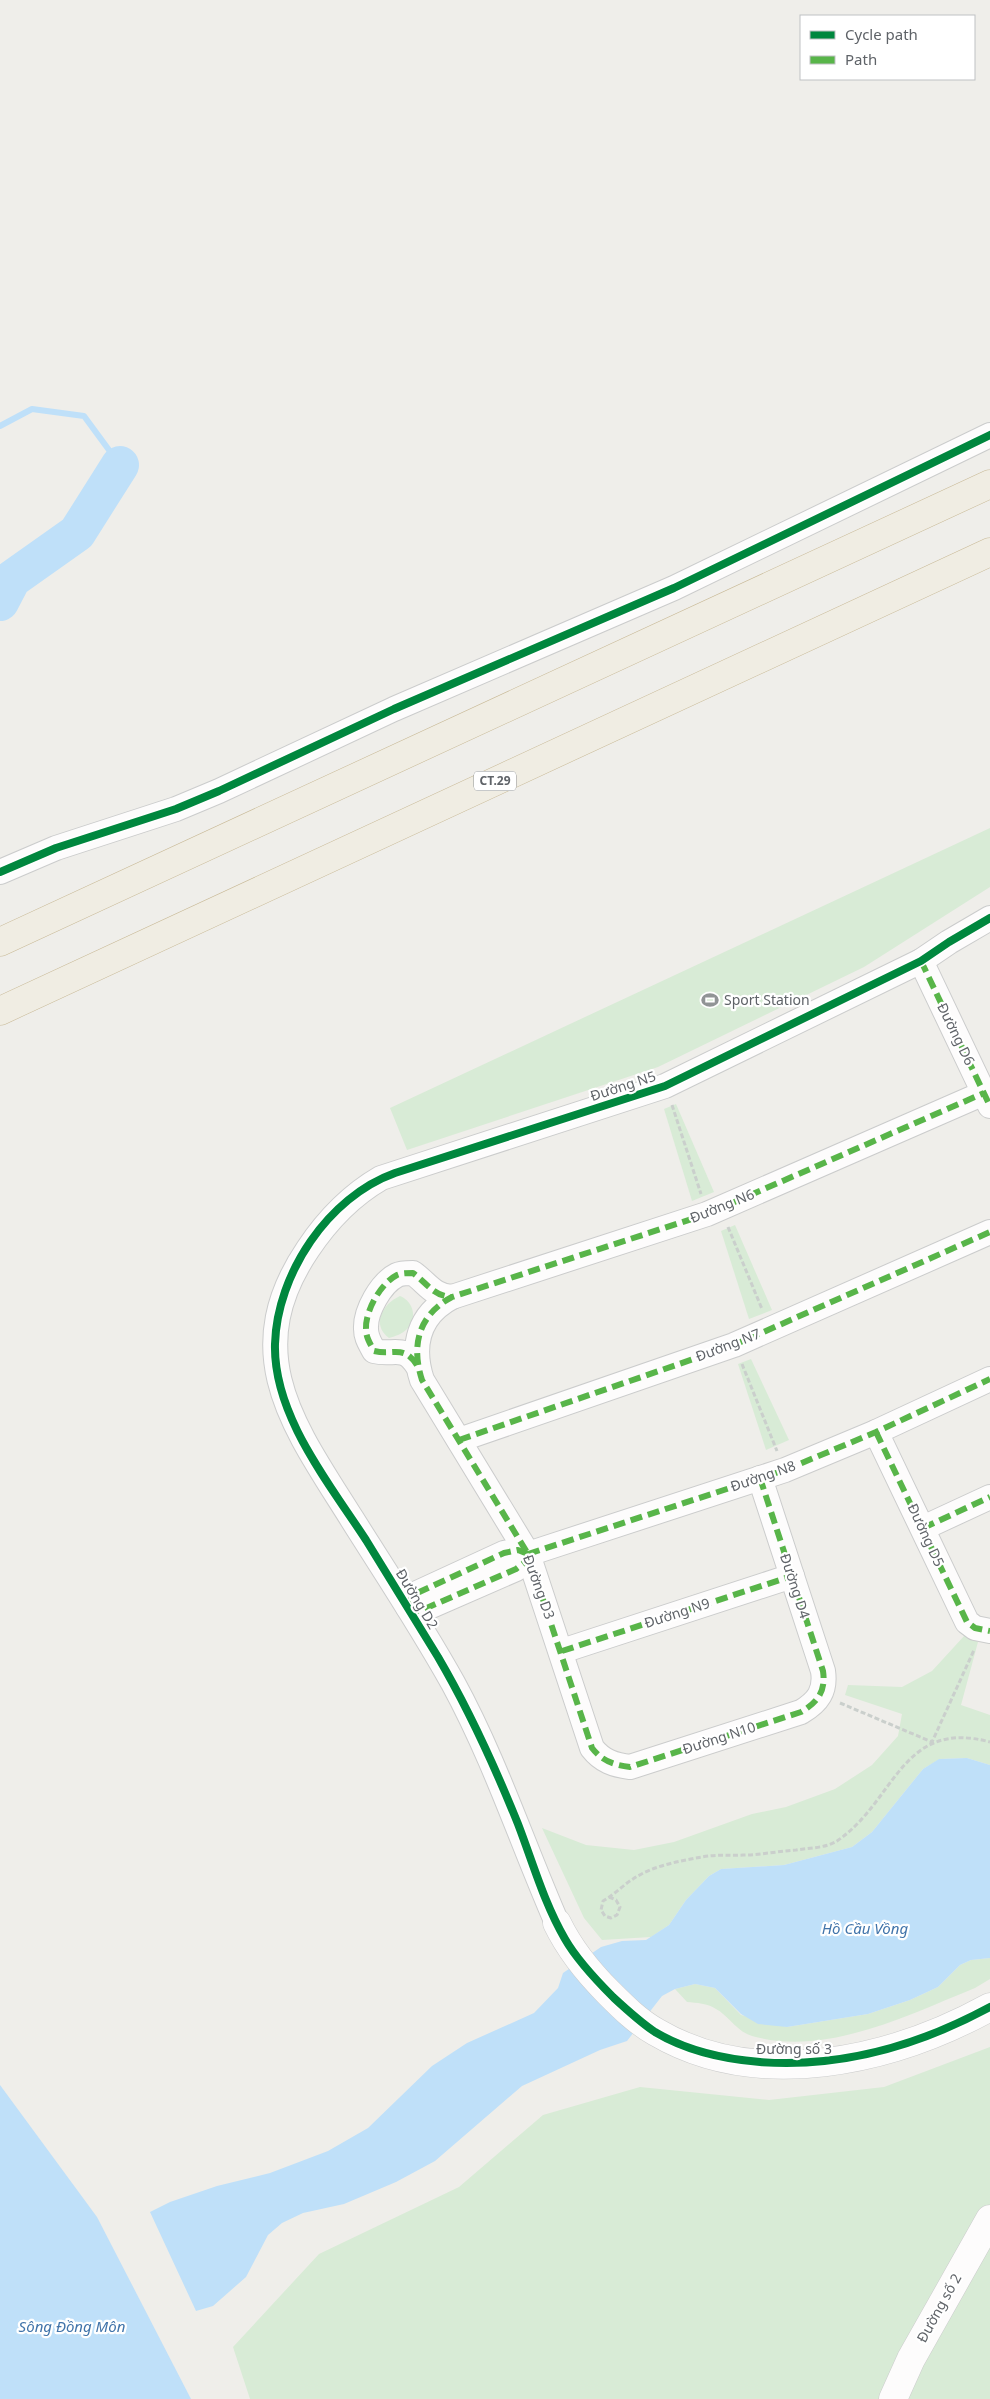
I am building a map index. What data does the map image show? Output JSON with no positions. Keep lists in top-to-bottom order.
{
  "streets": {
    "highway": ["CT.29"],
    "street": [
      "Đường D6",
      "Đường N5",
      "Đường N6",
      "Đường N7",
      "Đường N8",
      "Đường D5",
      "Đường D4",
      "Đường D3",
      "Đường D2",
      "Đường N9",
      "Đường N10",
      "Đường số 3",
      "Đường số 2"
    ]
  },
  "crossings": [
    ["Đường D6", "Đường N5"],
    ["Đường D6", "Đường N6"],
    ["Đường N5", "Đường D2"],
    ["Đường N6", "Đường D3"],
    ["Đường N7", "Đường D3"],
    ["Đường N8", "Đường D5"],
    ["Đường N8", "Đường D4"],
    ["Đường N8", "Đường D3"],
    ["Đường N8", "Đường D2"],
    ["Đường D4", "Đường N9"],
    ["Đường D4", "Đường N10"],
    ["Đường D3", "Đường N9"],
    ["Đường D3", "Đường N10"],
    ["Đường D2", "Đường số 3"]
  ],
  "water": ["Hồ Cầu Vồng", "Sông Đồng Môn"],
  "places": {
    "sports": ["Sport Station"]
  },
  "legend": ["Cycle path", "Path"]
}
